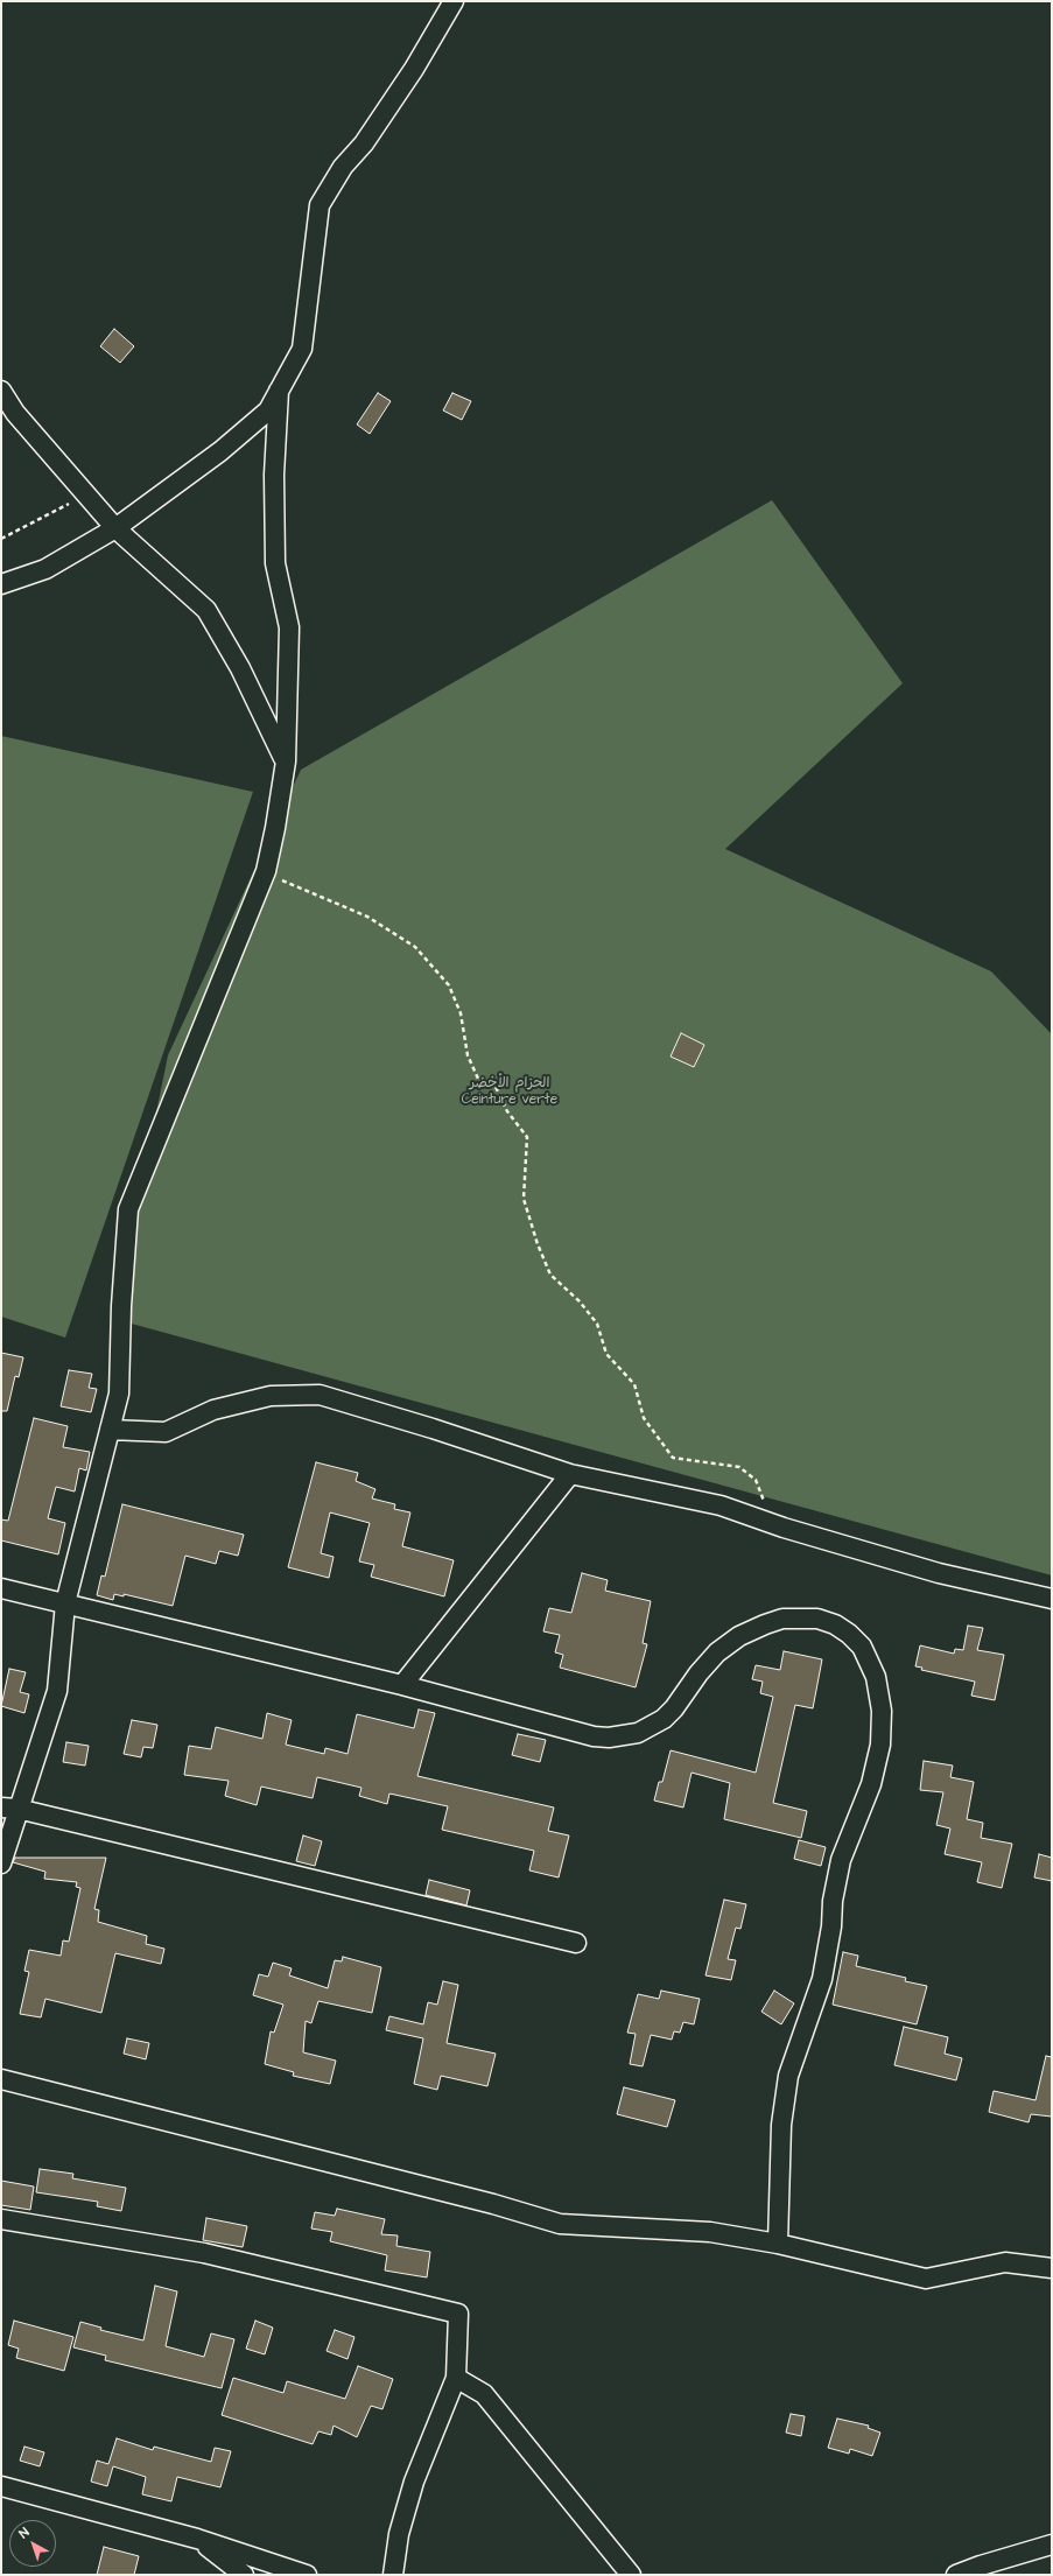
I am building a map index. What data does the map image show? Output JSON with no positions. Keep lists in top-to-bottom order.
{
  "parks": ["الحزام الأخضر Ceinture verte"],
  "north": "top left"
}
